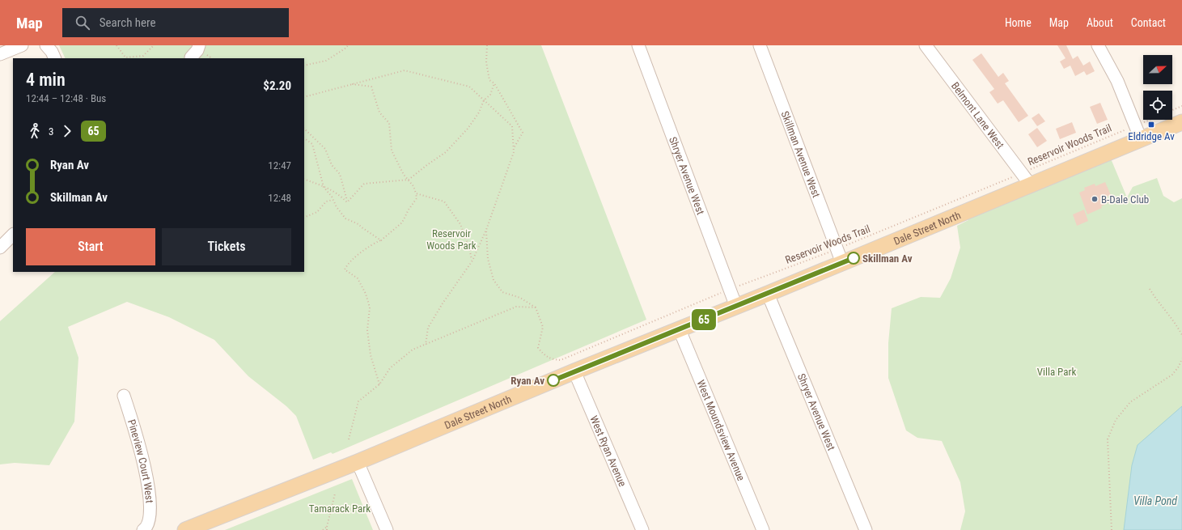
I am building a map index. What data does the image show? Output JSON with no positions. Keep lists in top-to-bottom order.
{
  "streets": {
    "main road": ["Dale Street North"],
    "street": [
      "Belmont Lane West",
      "Skillman Avenue West",
      "Shryer Avenue West",
      "West Moundsview Avenue",
      "West Ryan Avenue",
      "Pineview Court West"
    ],
    "path": ["Reservoir Woods Trail"]
  },
  "crossings": [
    ["Belmont Lane West", "Reservoir Woods Trail"],
    ["Belmont Lane West", "Dale Street North"],
    ["Reservoir Woods Trail", "Skillman Avenue West"],
    ["Reservoir Woods Trail", "Shryer Avenue West"],
    ["Reservoir Woods Trail", "Dale Street North"],
    ["Skillman Avenue West", "Dale Street North"],
    ["Shryer Avenue West", "Dale Street North"],
    ["Dale Street North", "West Moundsview Avenue"],
    ["Dale Street North", "West Ryan Avenue"]
  ],
  "water": ["Villa Pond"],
  "parks": ["Reservoir Woods Park", "Villa Park", "Tamarack Park"],
  "places": {
    "transit": ["Eldridge Av"],
    "other": ["B-Dale Club", "Skillman Av", "Ryan Av"]
  },
  "lines": ["bus line 65"],
  "north": "right",
  "page": {
    "header": "Map",
    "search": "Search here",
    "nav": [
      "Home",
      "Map",
      "About",
      "Contact"
    ],
    "on_map": "65",
    "heading": ["4 min", "12:44 – 12:48 · Bus", "$2.20"],
    "legs": ["3", "65"],
    "list": [
      {
        "name": "Ryan Av",
        "value": "12:47"
      },
      {
        "name": "Skillman Av",
        "value": "12:48"
      }
    ],
    "buttons": ["Start", "Tickets"]
  }
}
